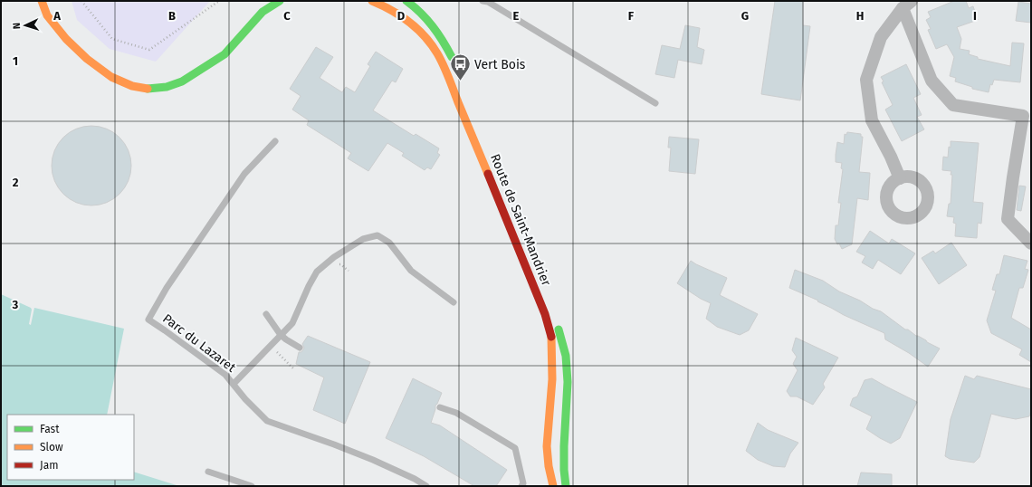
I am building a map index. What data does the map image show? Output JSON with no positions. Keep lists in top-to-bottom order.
{
  "streets": {
    "main road": ["Route de Saint-Mandrier"],
    "lane": ["Parc du Lazaret"]
  },
  "places": {
    "bus stop": ["Vert Bois"]
  },
  "legend": ["Fast", "Slow", "Jam"],
  "north": "left",
  "grid": {
    "columns": [
      "A",
      "B",
      "C",
      "D",
      "E",
      "F",
      "G",
      "H",
      "I"
    ],
    "rows": ["1", "2", "3"]
  }
}
